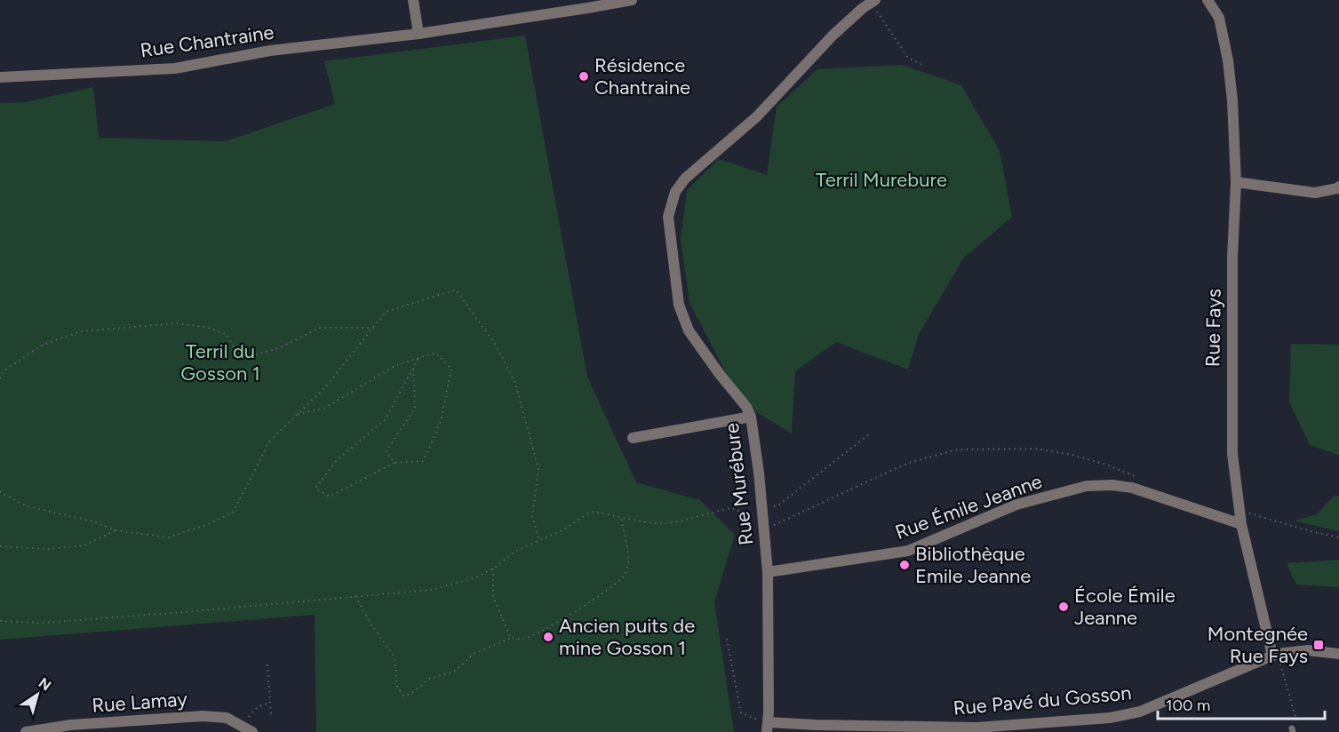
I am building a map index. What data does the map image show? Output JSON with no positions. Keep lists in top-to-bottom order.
{
  "streets": {
    "street": [
      "Rue Chantraine",
      "Rue Fays",
      "Rue Murébure",
      "Rue Émile Jeanne",
      "Rue Pavé du Gosson",
      "Rue Lamay"
    ]
  },
  "crossings": [
    ["Rue Fays", "Rue Émile Jeanne"],
    ["Rue Fays", "Rue Pavé du Gosson"],
    ["Rue Murébure", "Rue Émile Jeanne"],
    ["Rue Murébure", "Rue Pavé du Gosson"]
  ],
  "parks": ["Terril Murebure", "Terril du Gosson 1"],
  "places": {
    "other": [
      "Résidence Chantraine",
      "Bibliothèque Emile Jeanne",
      "École Émile Jeanne",
      "Ancien puits de mine Gosson 1"
    ],
    "transit": ["Montegnée Rue Fays"]
  },
  "scale_bar": "100 m",
  "north": "top right"
}
